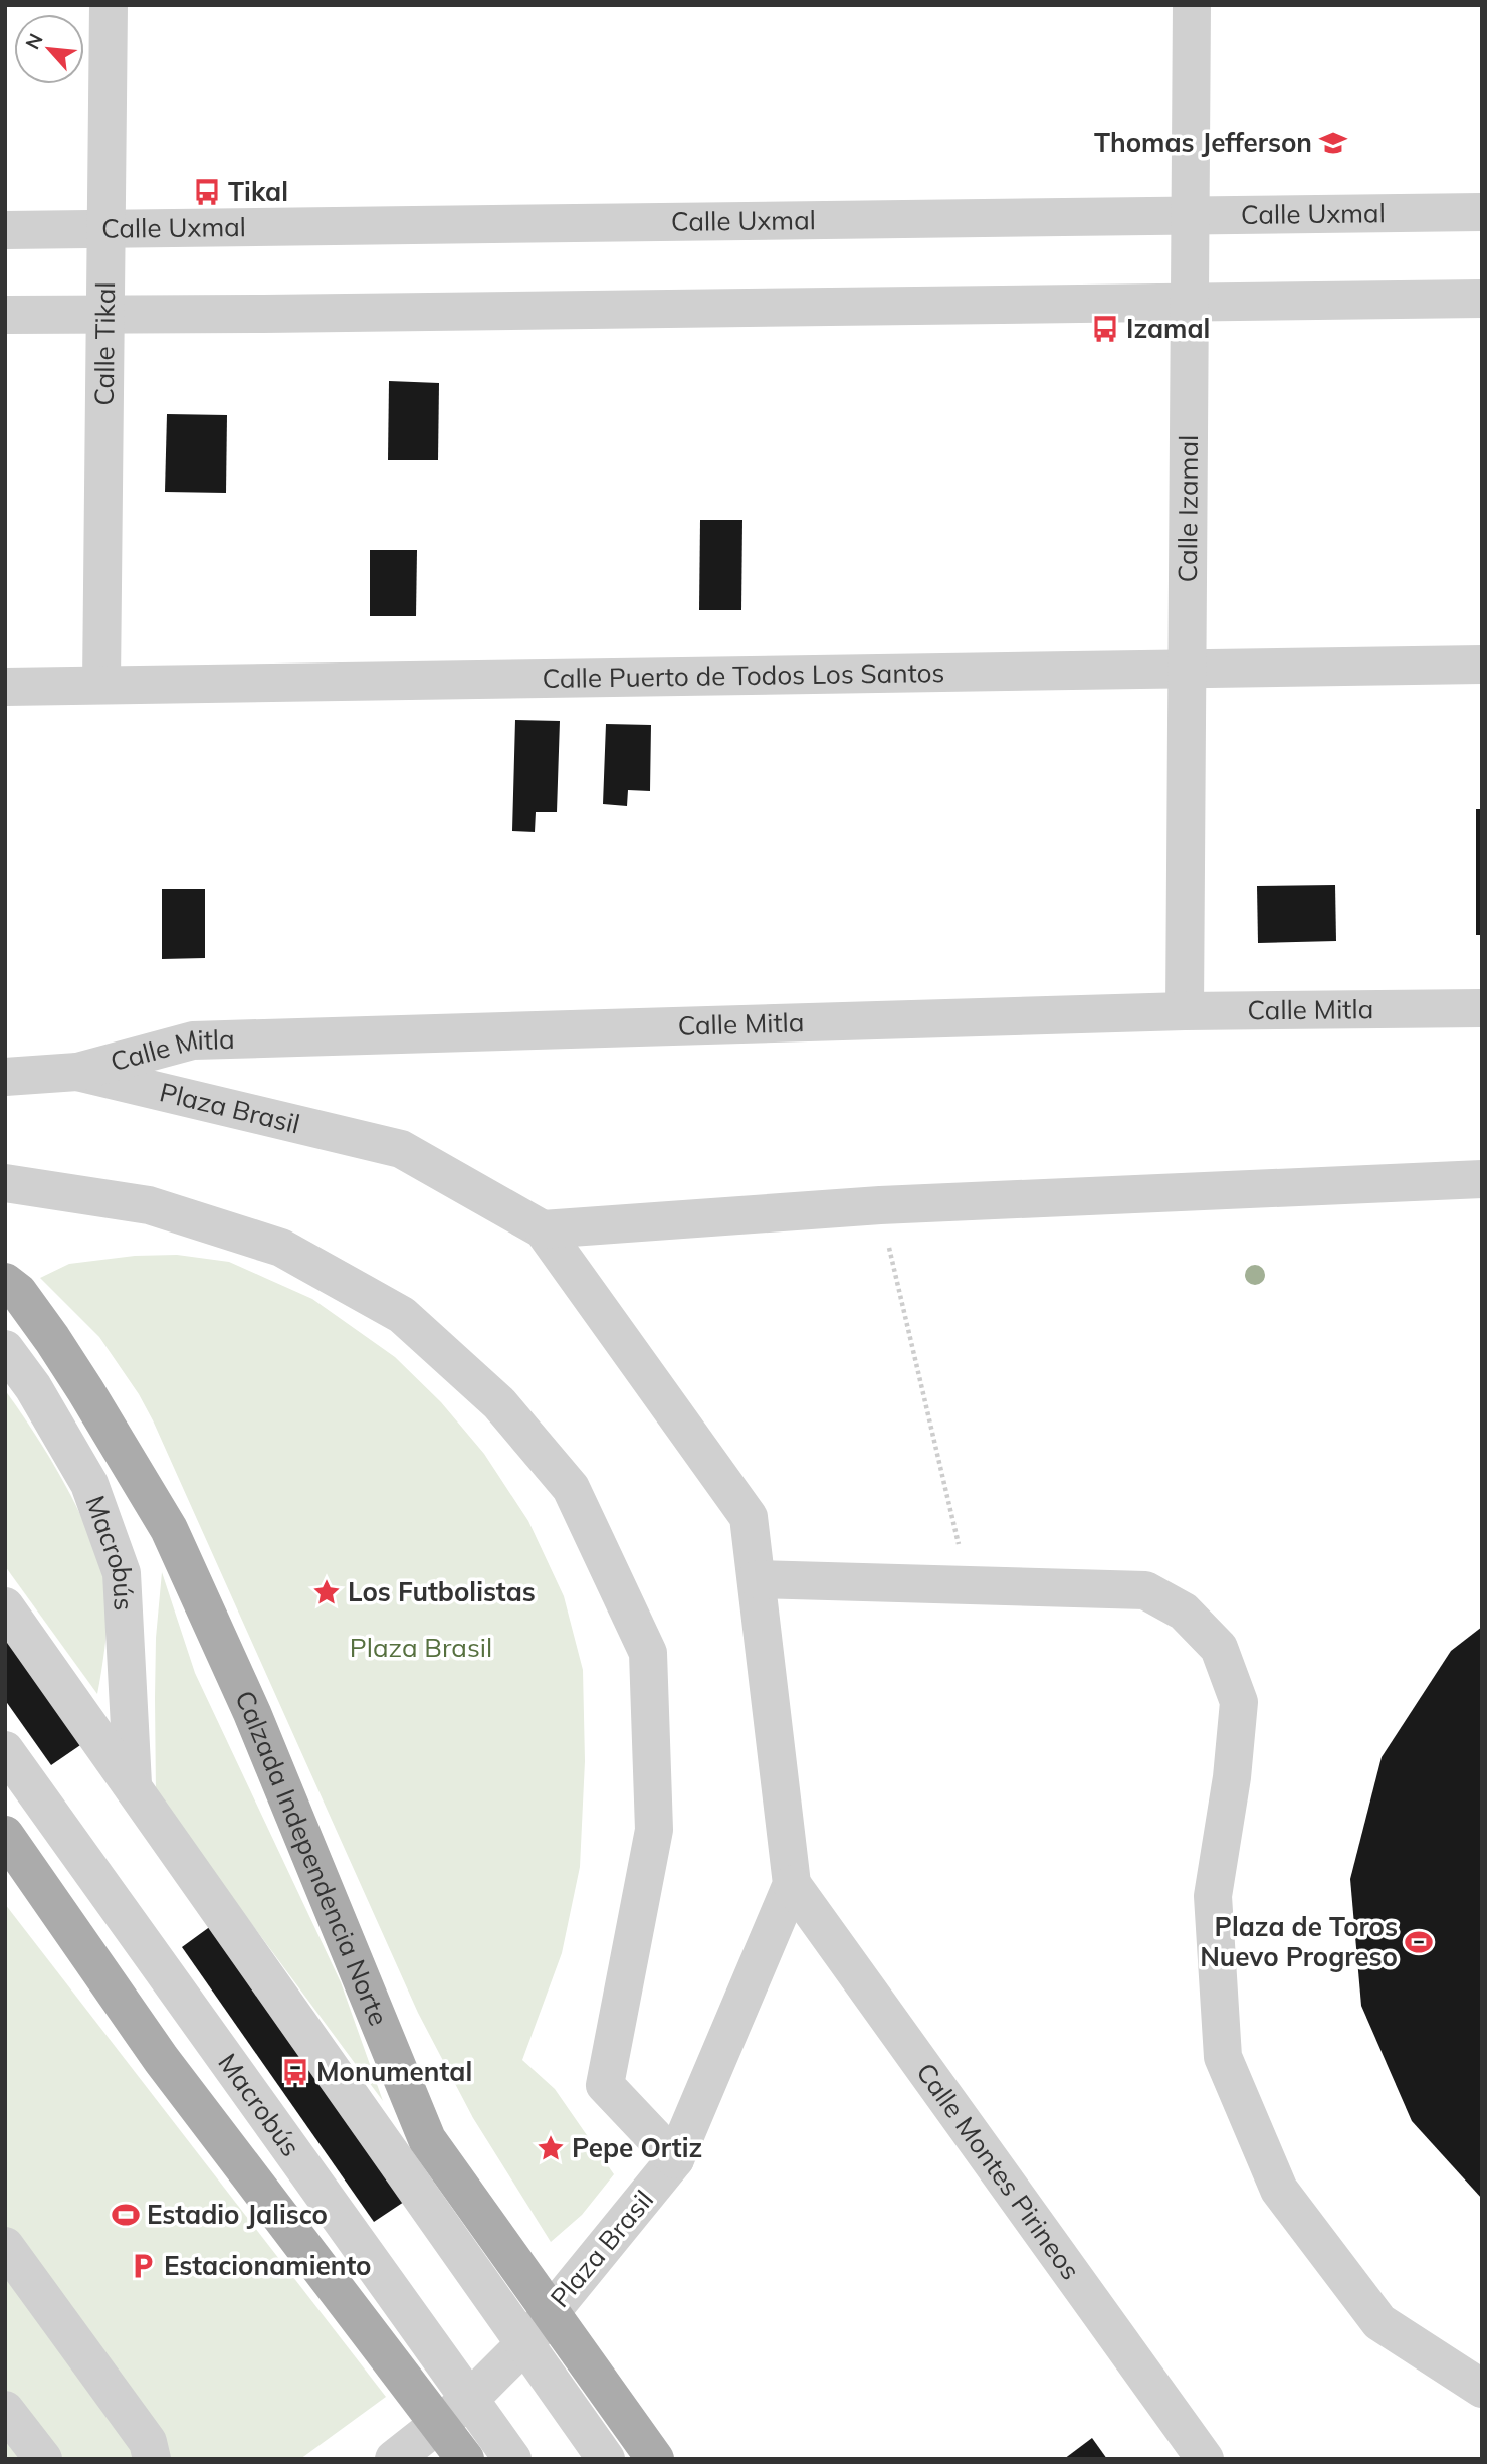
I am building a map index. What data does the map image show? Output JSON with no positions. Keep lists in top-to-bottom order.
{
  "streets": {
    "main road": ["Calzada Independencia Norte"],
    "street": [
      "Calle Uxmal",
      "Calle Tikal",
      "Calle Izamal",
      "Calle Puerto de Todos Los Santos",
      "Calle Mitla",
      "Plaza Brasil",
      "Macrobús",
      "Calle Montes Pirineos"
    ]
  },
  "crossings": [
    ["Calle Uxmal", "Calle Tikal"],
    ["Calle Uxmal", "Calle Izamal"],
    ["Calle Tikal", "Calle Puerto de Todos Los Santos"],
    ["Calle Izamal", "Calle Puerto de Todos Los Santos"],
    ["Calle Izamal", "Calle Mitla"],
    ["Calle Mitla", "Plaza Brasil"],
    ["Plaza Brasil", "Macrobús"],
    ["Plaza Brasil", "Calzada Independencia Norte"],
    ["Plaza Brasil", "Calle Montes Pirineos"]
  ],
  "parks": ["Plaza Brasil"],
  "places": {
    "school or university": ["Thomas Jefferson"],
    "bus stop": ["Tikal", "Izamal", "Monumental"],
    "place": ["Los Futbolistas", "Pepe Ortiz"],
    "sports": ["Plaza de Toros Nuevo Progreso", "Estadio Jalisco"],
    "parking": ["Estacionamiento"]
  },
  "north": "top left"
}
